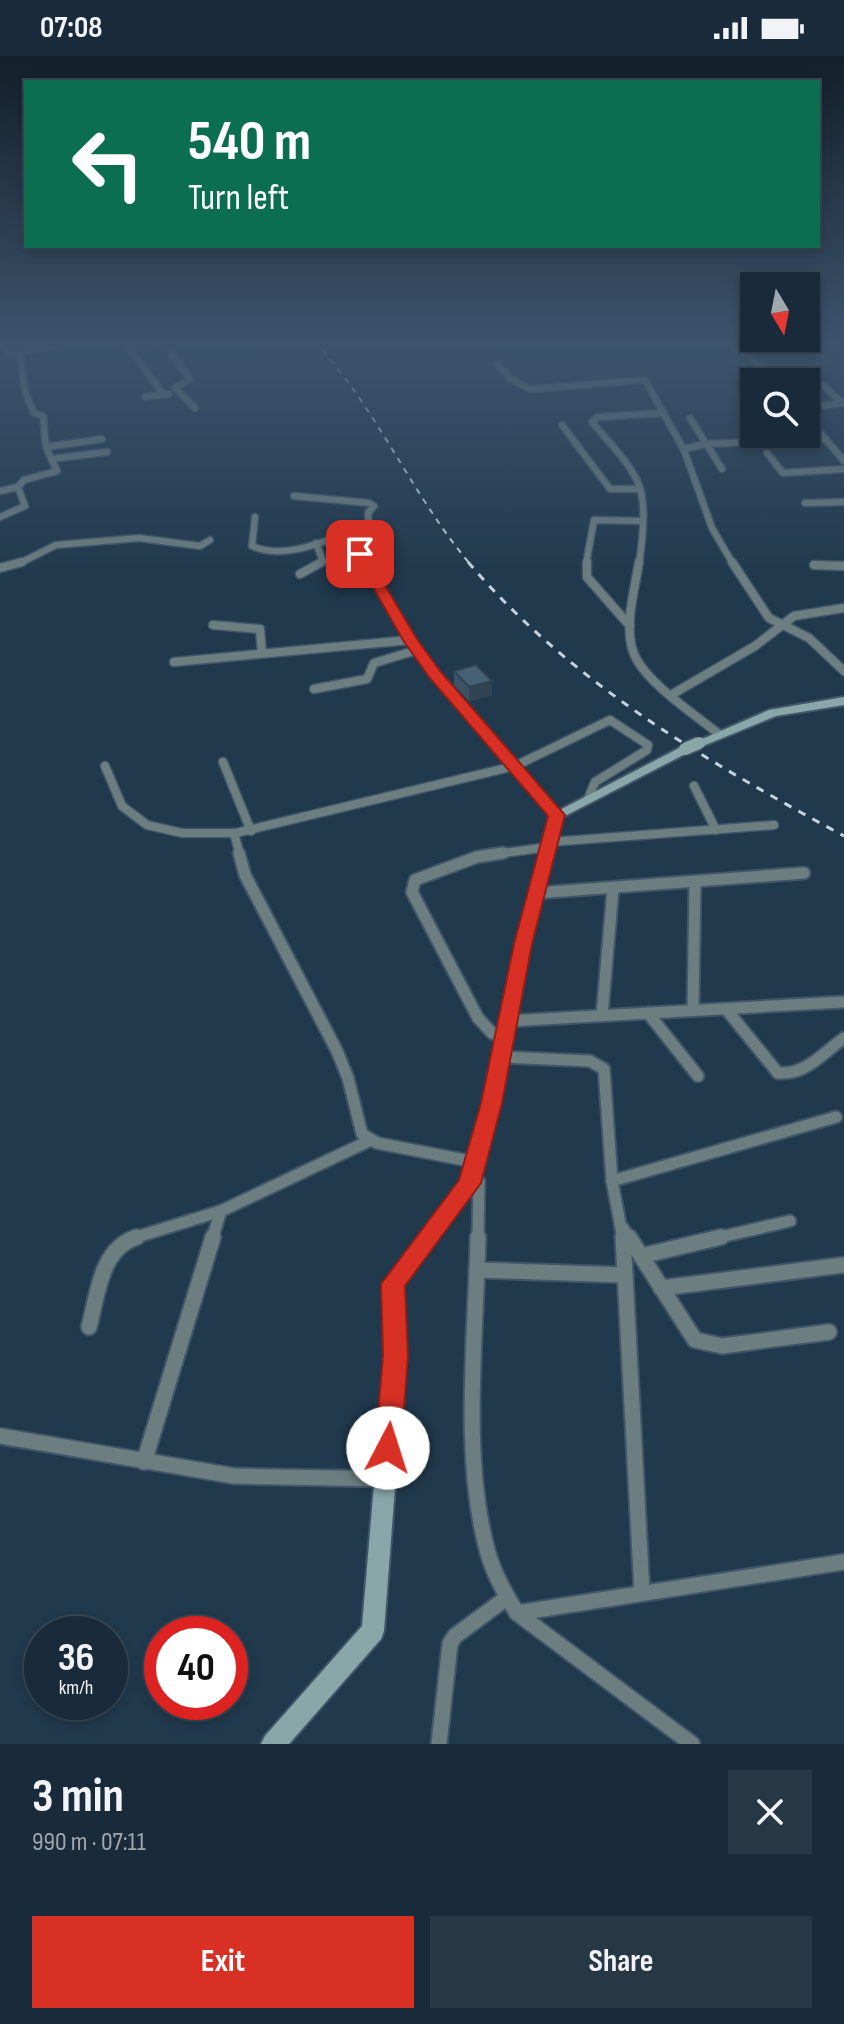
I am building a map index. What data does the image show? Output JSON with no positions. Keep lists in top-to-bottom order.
{
  "north": "bottom",
  "page": {
    "status": "07:08",
    "turn": ["540 m", "Turn left"],
    "speed": "36 km/h",
    "limit": "40",
    "heading": ["3 min", "990 m · 07:11"],
    "buttons": ["Exit", "Share"]
  }
}
